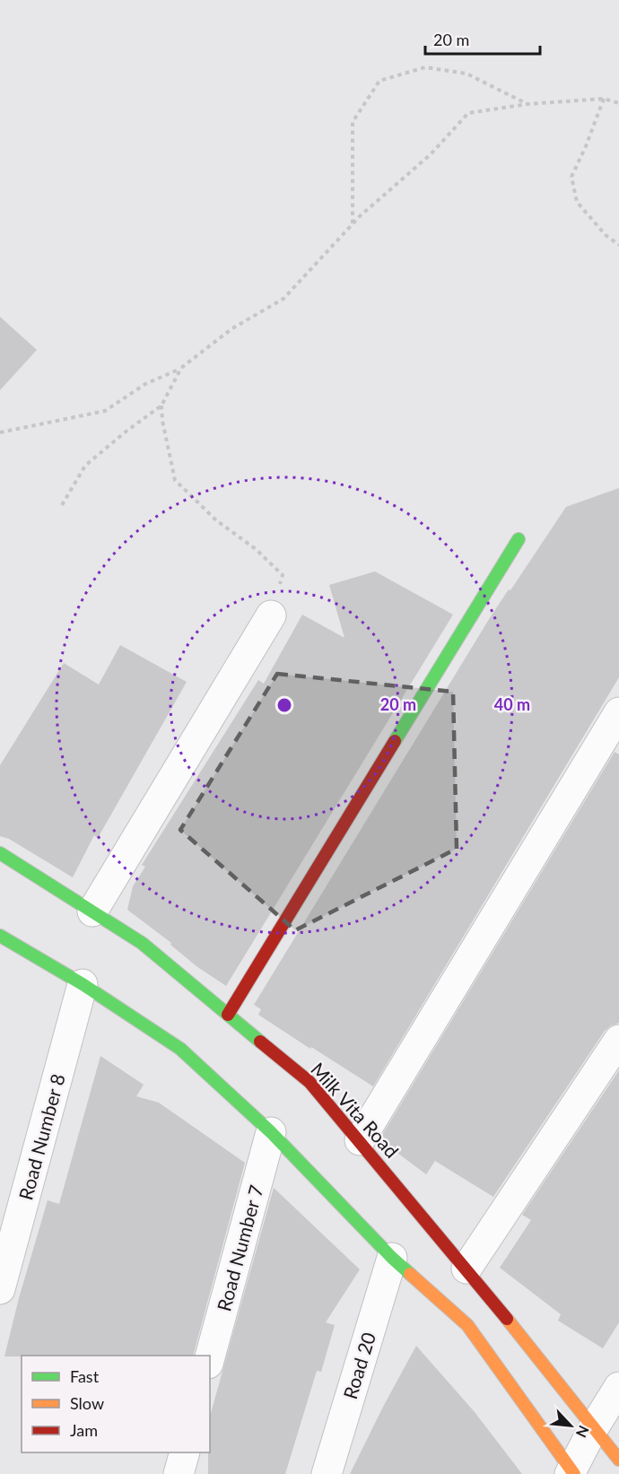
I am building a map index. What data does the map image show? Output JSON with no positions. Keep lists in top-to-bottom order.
{
  "streets": {
    "street": [
      "Milk Vita Road",
      "Road Number 8",
      "Road Number 7",
      "Road 20"
    ]
  },
  "legend": ["Fast", "Slow", "Jam"],
  "scale_bar": "20 m",
  "north": "bottom right",
  "rings": ["20 m", "40 m"]
}
